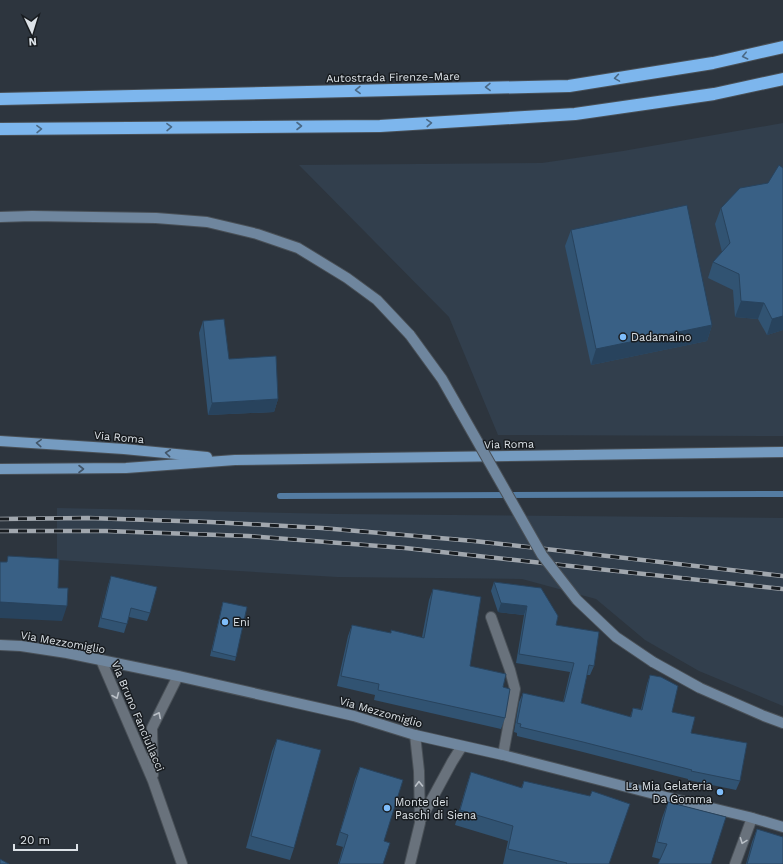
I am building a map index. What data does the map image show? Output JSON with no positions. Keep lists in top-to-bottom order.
{
  "streets": {
    "highway": ["Autostrada Firenze-Mare"],
    "main road": ["Via Roma", "Via Mezzomiglio"],
    "street": ["Via Bruno Fanciullacci"]
  },
  "crossings": [
    ["Via Mezzomiglio", "Via Bruno Fanciullacci"]
  ],
  "places": [
    "Dadamaino",
    "Eni",
    "La Mia Gelateria Da Gomma",
    "Monte dei Paschi di Siena"
  ],
  "scale_bar": "20 m",
  "north": "bottom"
}
